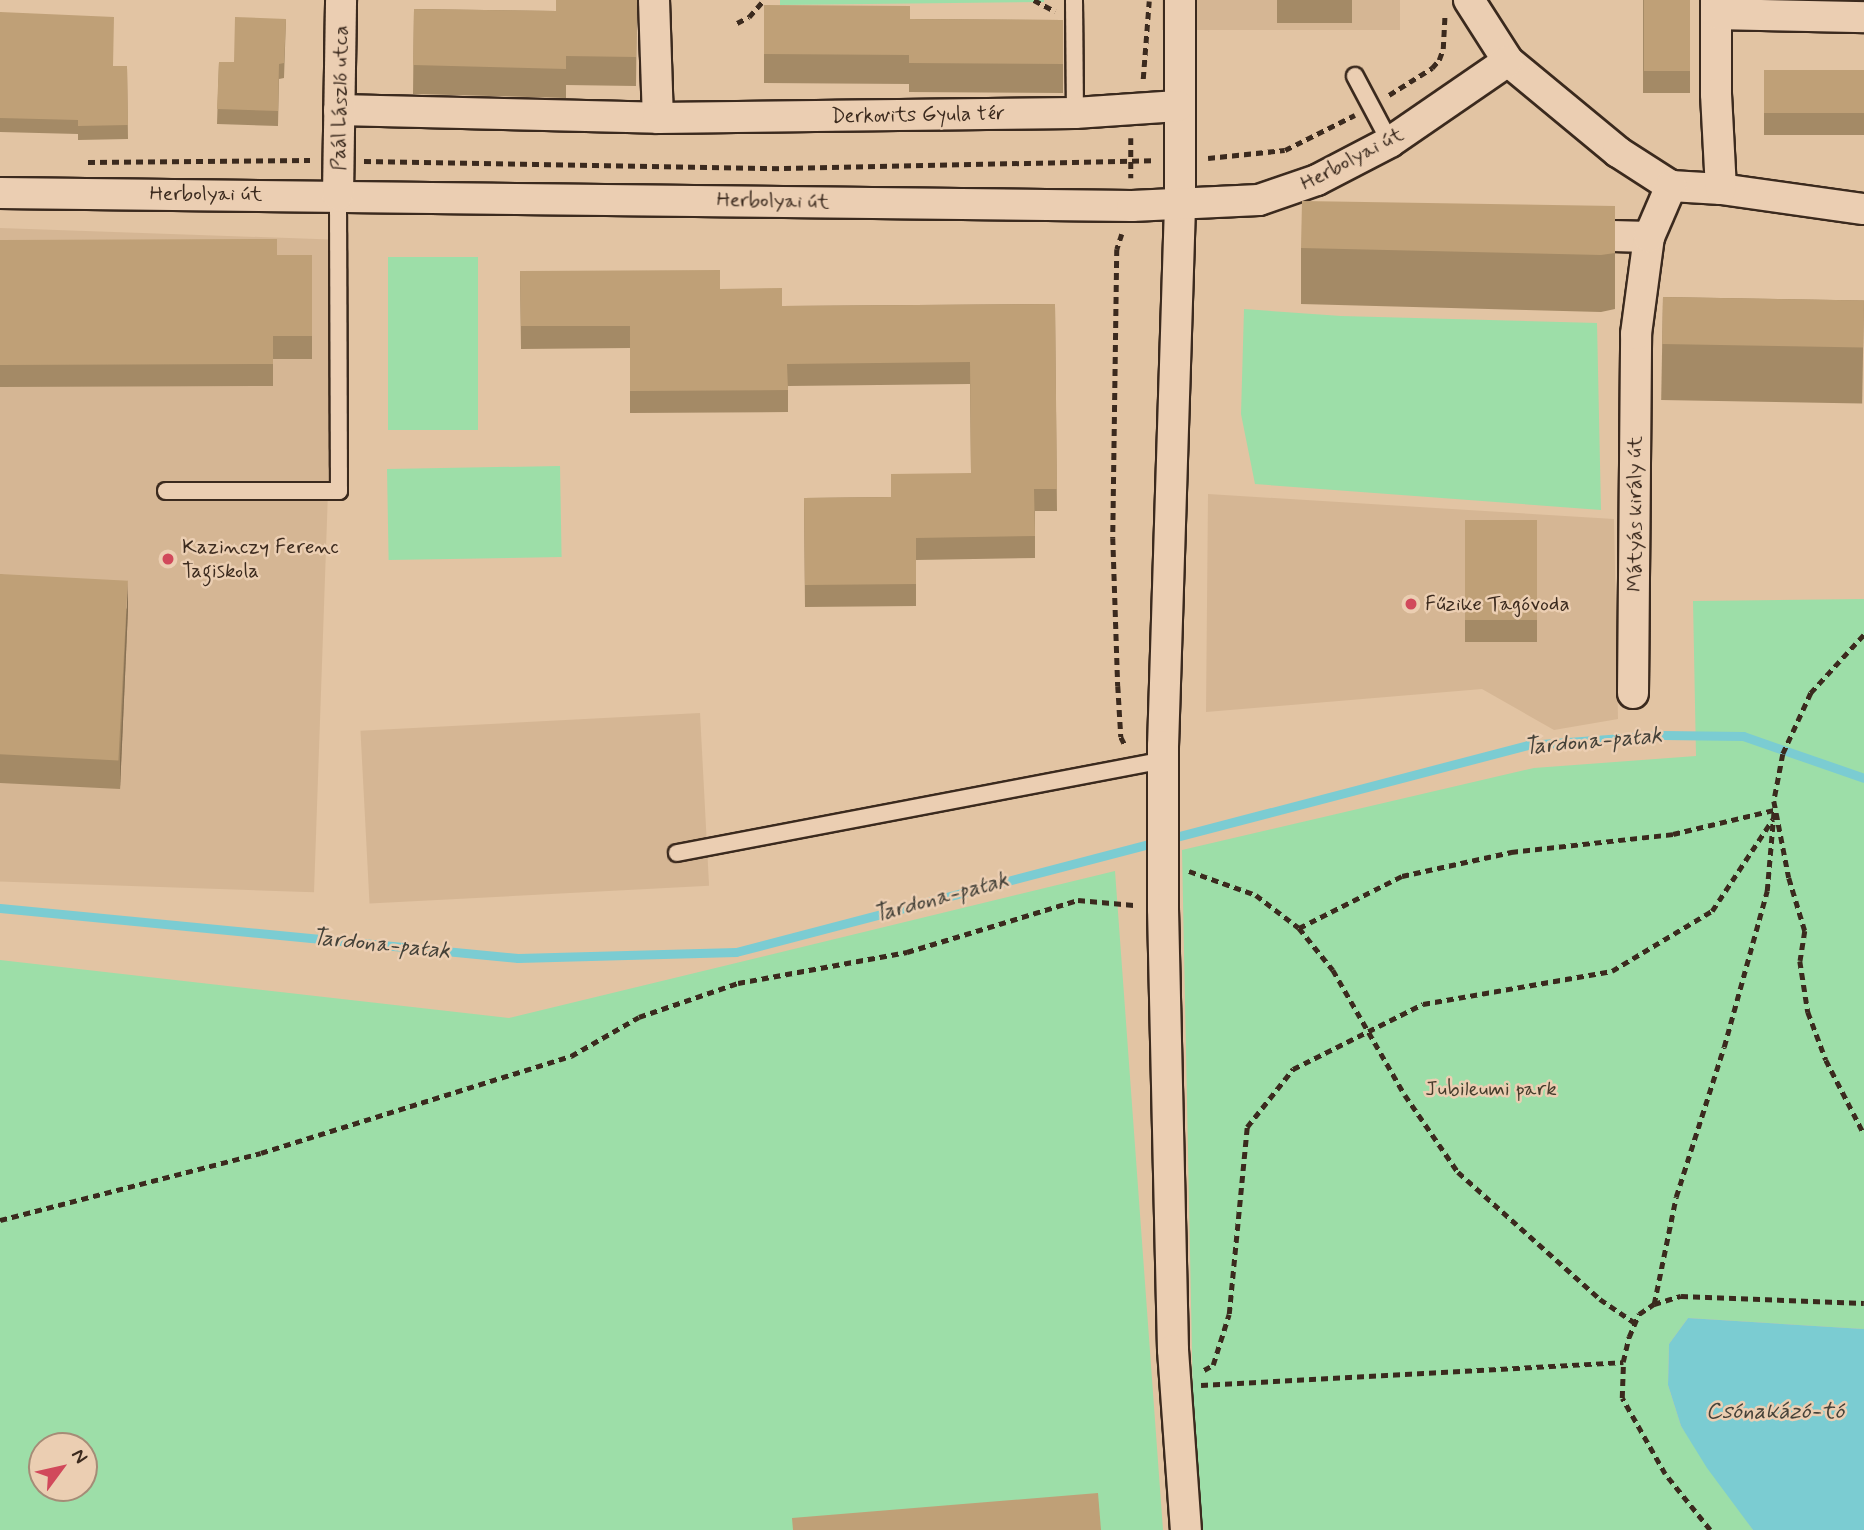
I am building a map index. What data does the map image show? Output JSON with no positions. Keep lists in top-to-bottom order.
{
  "streets": {
    "street": [
      "Paál László utca",
      "Derkovits Gyula tér",
      "Herbolyai út",
      "Mátyás király út"
    ]
  },
  "crossings": [
    ["Paál László utca", "Derkovits Gyula tér"],
    ["Paál László utca", "Herbolyai út"]
  ],
  "water": ["Tardona-patak", "Csónakázó-tó"],
  "parks": ["Jubileumi park"],
  "places": ["Kazinczy Ferenc Tagiskola", "Fűzike Tagóvoda"],
  "north": "top right"
}
